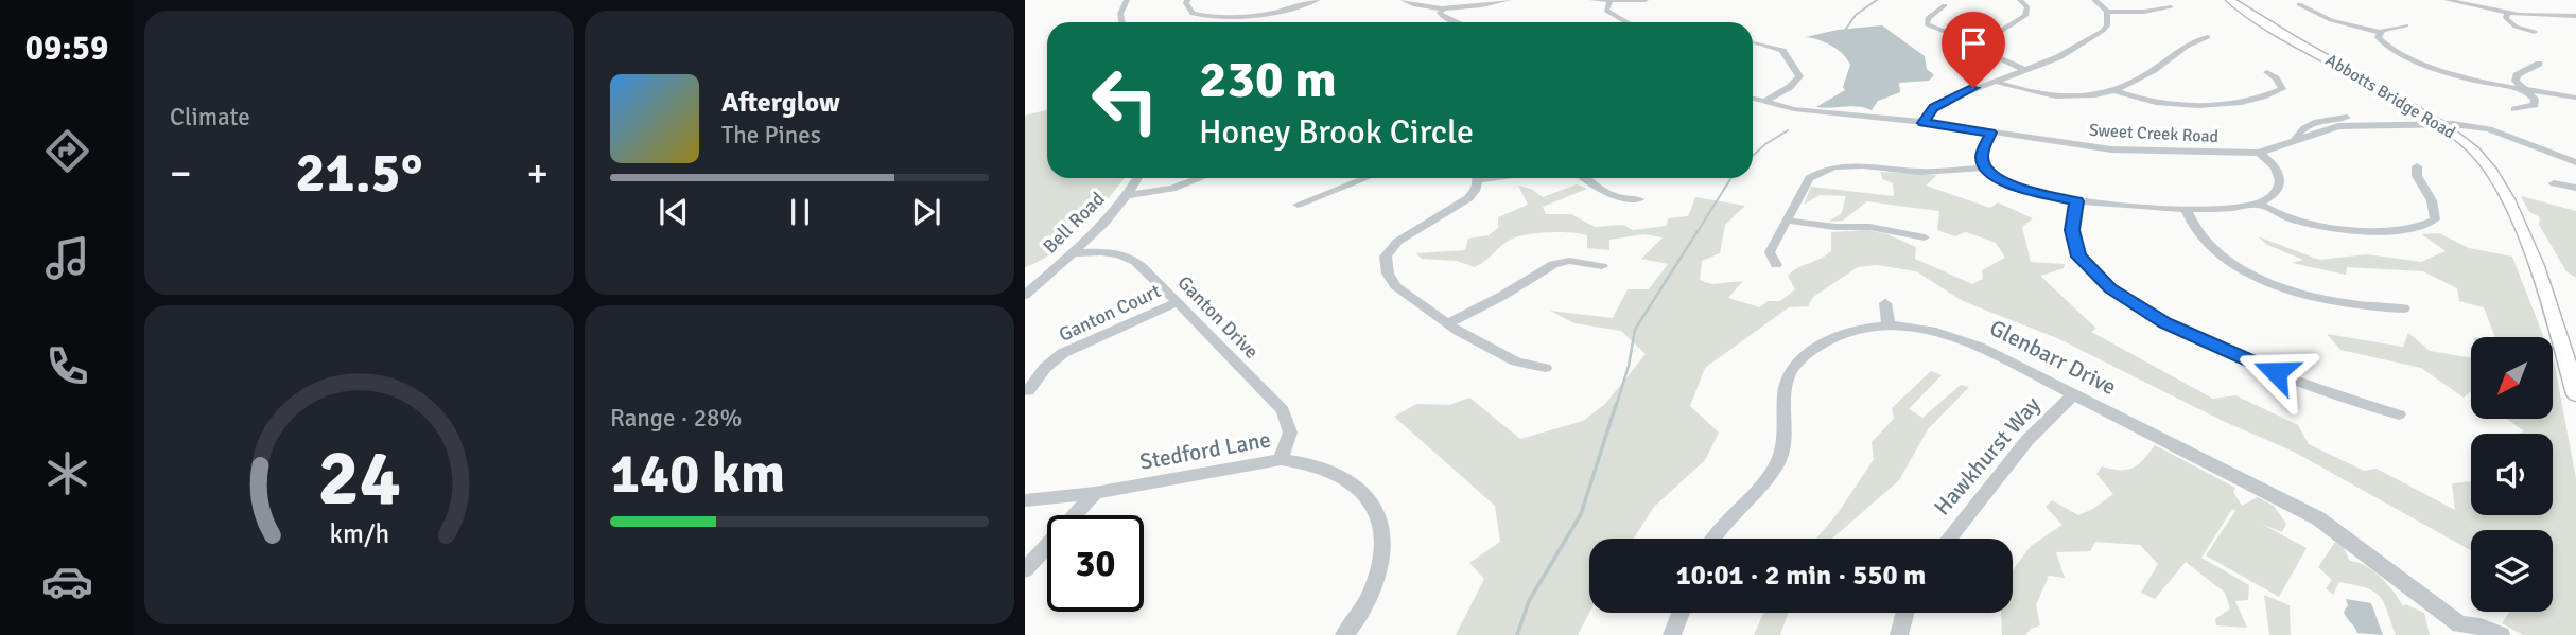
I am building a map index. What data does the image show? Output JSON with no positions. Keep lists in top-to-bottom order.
{
  "streets": {
    "main road": ["Abbotts Bridge Road"],
    "street": [
      "Sweet Creek Road",
      "Bell Road",
      "Ganton Court",
      "Ganton Drive",
      "Glenbarr Drive",
      "Stedford Lane",
      "Hawkhurst Way"
    ]
  },
  "crossings": [
    ["Abbotts Bridge Road", "Sweet Creek Road"],
    ["Bell Road", "Ganton Drive"],
    ["Ganton Court", "Ganton Drive"],
    ["Ganton Drive", "Stedford Lane"],
    ["Glenbarr Drive", "Hawkhurst Way"]
  ],
  "north": "bottom left",
  "page": {
    "tabs": "09:59",
    "tile": [
      "Climate",
      ["Range · 28%", "140 km"]
    ],
    "turn": ["230 m", "Honey Brook Circle"],
    "song": ["Afterglow", "The Pines"],
    "heat": ["−", "21.5°", "+"],
    "limit": "30",
    "trip": "10:01 · 2 min · 550 m",
    "gauge": ["24", "km/h"]
  }
}
